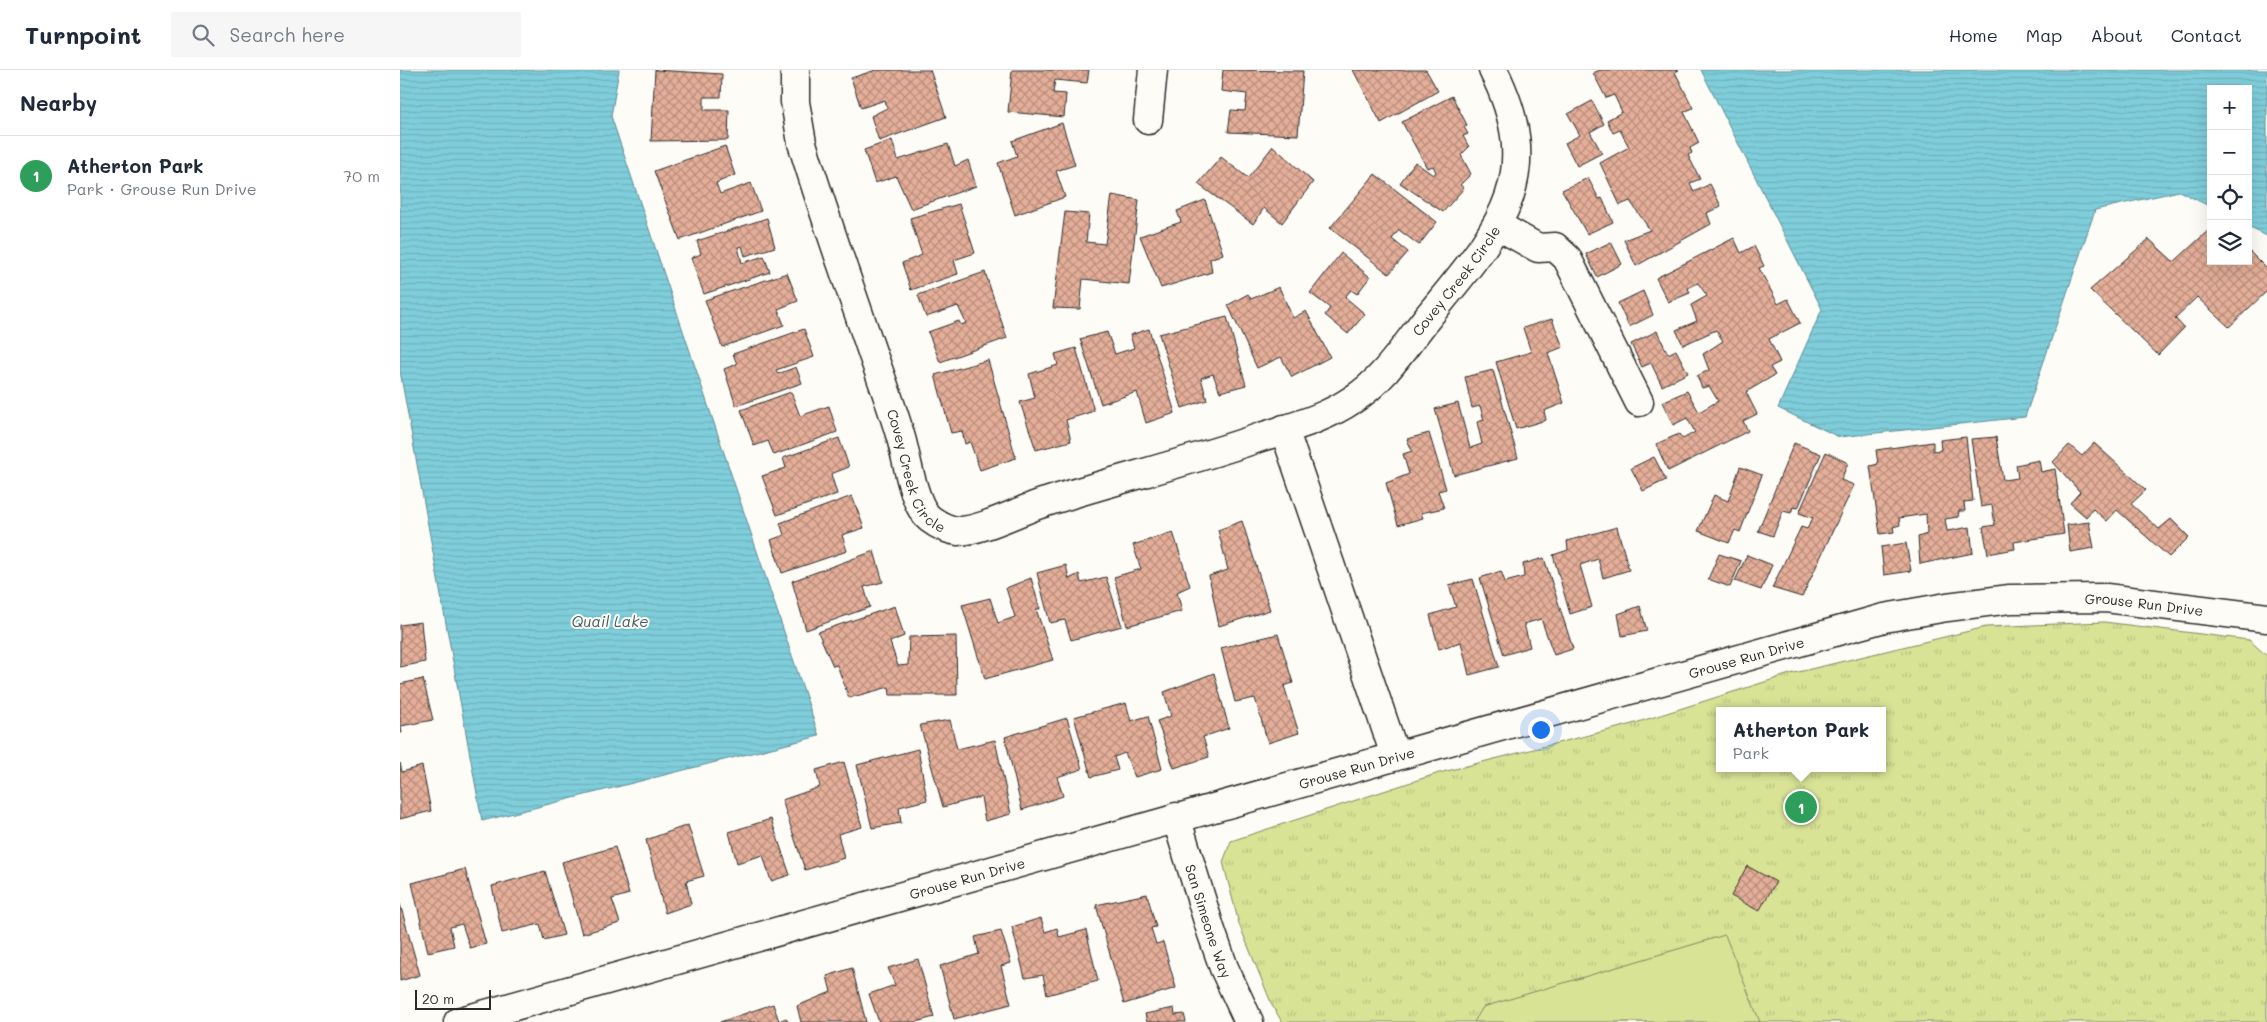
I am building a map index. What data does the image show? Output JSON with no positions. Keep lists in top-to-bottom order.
{
  "streets": {
    "street": ["Covey Creek Circle", "Grouse Run Drive", "San Simeone Way"]
  },
  "crossings": [
    ["Grouse Run Drive", "San Simeone Way"]
  ],
  "water": ["Quail Lake"],
  "scale_bar": "20 m",
  "page": {
    "header": "Turnpoint",
    "search": "Search here",
    "nav": [
      "Home",
      "Map",
      "About",
      "Contact"
    ],
    "heading": "Nearby",
    "map_buttons": ["+", "−"],
    "list": [
      {
        "mark": "1",
        "name": "Atherton Park",
        "note": "Park · Grouse Run Drive",
        "value": "70 m"
      }
    ],
    "popup": ["Atherton Park", "Park"],
    "pins": "1",
    "scale": "20 m"
  }
}
